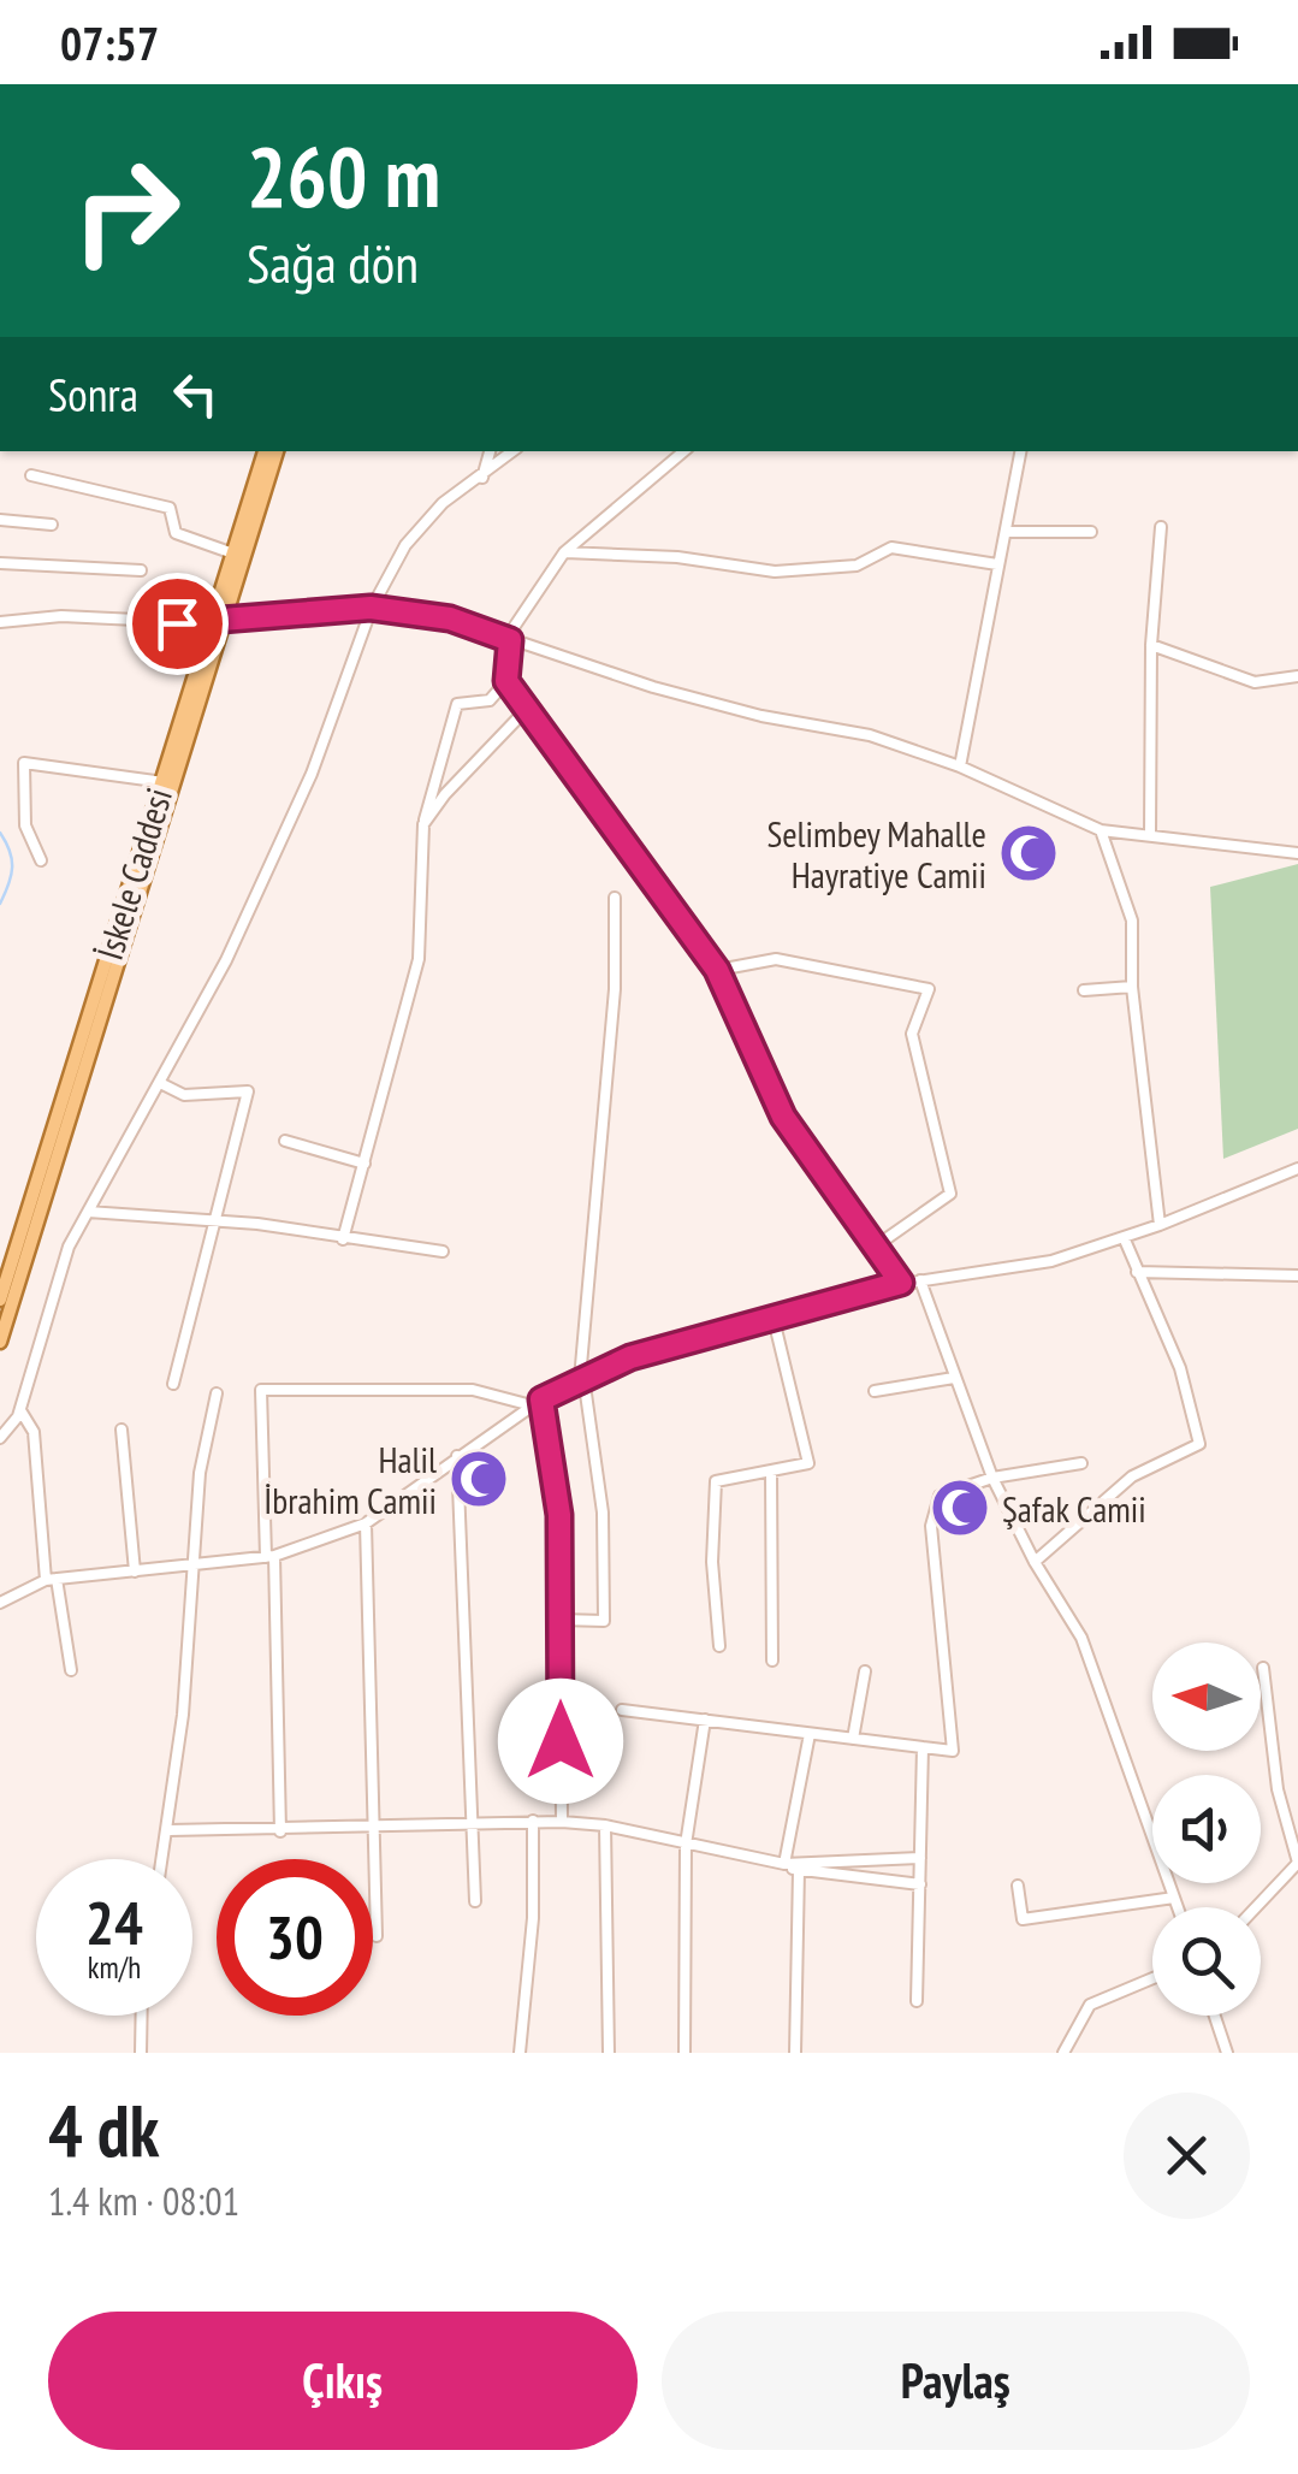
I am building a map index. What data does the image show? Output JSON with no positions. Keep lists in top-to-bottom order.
{
  "streets": {
    "main road": ["İskele Caddesi"]
  },
  "places": {
    "mosque": ["Selimbey Mahalle Hayratiye Camii", "Halil İbrahim Camii", "Şafak Camii"]
  },
  "north": "left",
  "page": {
    "status": "07:57",
    "turn": ["260 m", "Sağa dön"],
    "then": "Sonra",
    "speed": "24 km/h",
    "limit": "30",
    "heading": ["4 dk", "1.4 km · 08:01"],
    "buttons": ["Çıkış", "Paylaş"]
  }
}
